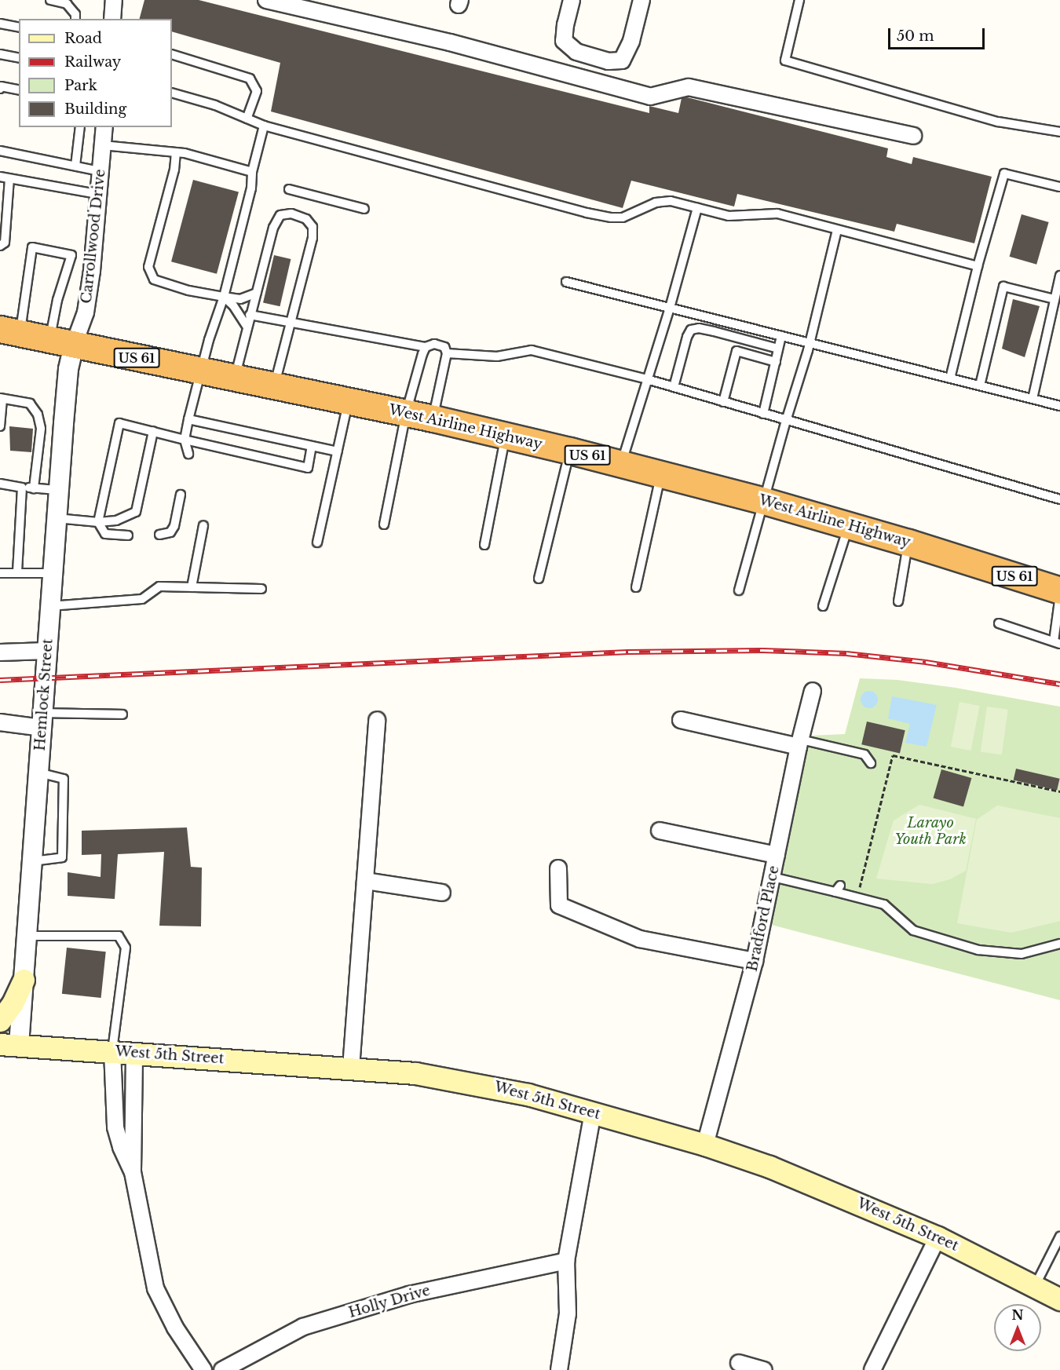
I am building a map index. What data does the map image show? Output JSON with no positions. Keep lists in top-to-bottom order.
{
  "streets": {
    "highway": ["US 61", "West Airline Highway"],
    "main road": ["West 5th Street"],
    "street": [
      "Carrollwood Drive",
      "Hemlock Street",
      "Bradford Place",
      "Holly Drive"
    ]
  },
  "crossings": [
    ["Carrollwood Drive", "West Airline Highway"],
    ["Carrollwood Drive", "Hemlock Street"],
    ["West Airline Highway", "Hemlock Street"],
    ["Hemlock Street", "West 5th Street"],
    ["Bradford Place", "West 5th Street"]
  ],
  "parks": ["Larayo Youth Park"],
  "legend": [
    "Road",
    "Railway",
    "Park",
    "Building"
  ],
  "scale_bar": "50 m",
  "north": "top"
}
